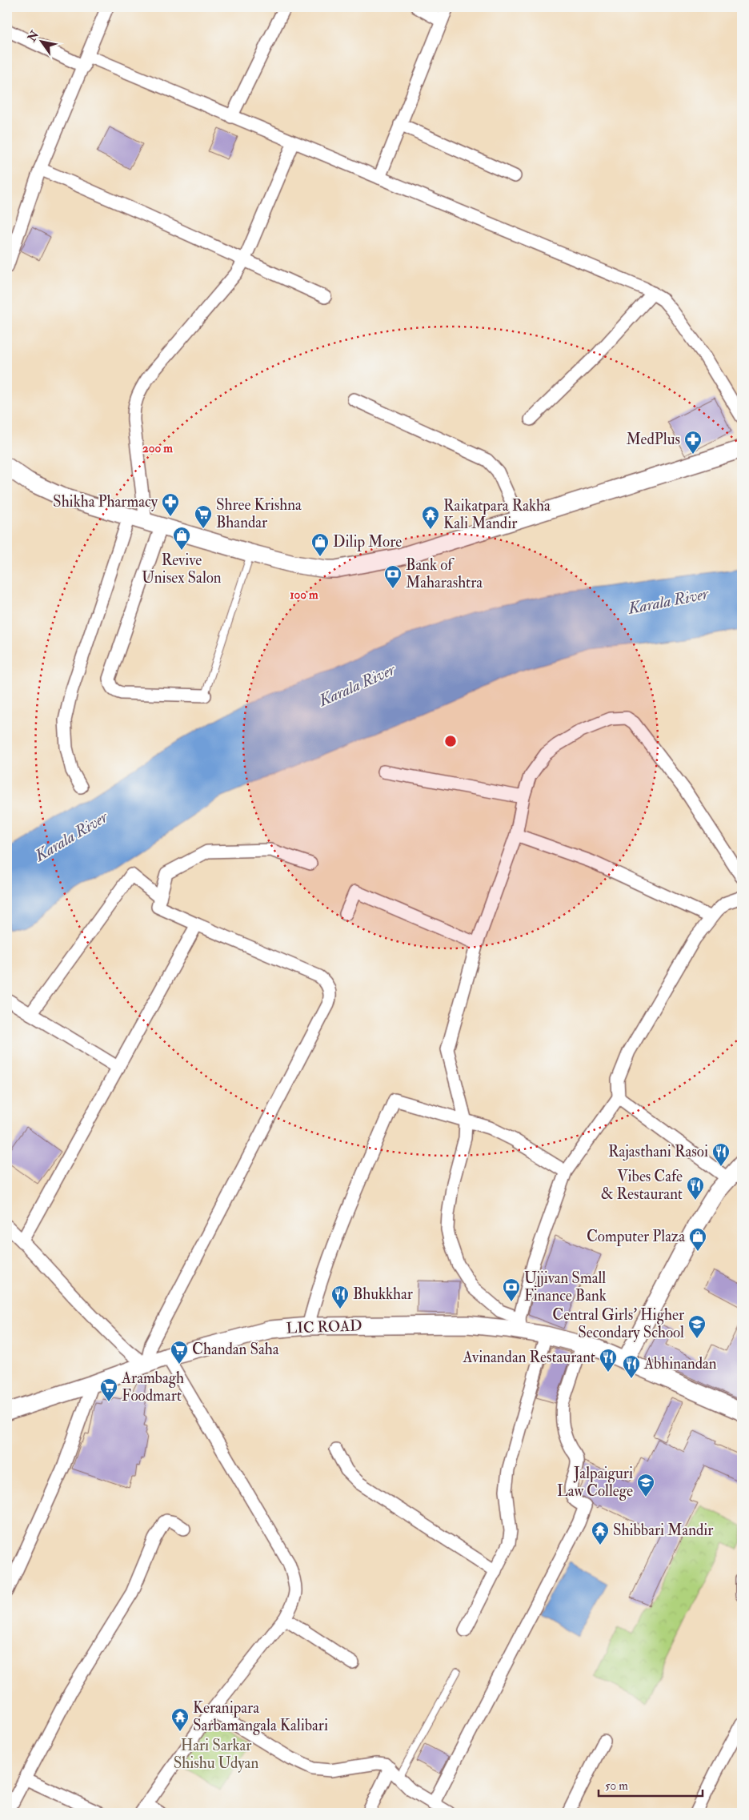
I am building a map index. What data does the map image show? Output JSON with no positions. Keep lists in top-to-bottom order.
{
  "streets": {
    "street": ["LIC ROAD"]
  },
  "water": ["Karala River"],
  "parks": ["Hari Sarkar Shishu Udyan"],
  "places": {
    "pharmacy": ["MedPlus", "Shikha Pharmacy"],
    "supermarket": ["Shree Krishna Bhandar", "Chandan Saha", "Arambagh Foodmart"],
    "temple": ["Raikatpara Rakha Kali Mandir", "Shibbari Mandir", "Keranipara Sarbamangala Kalibari"],
    "shop": ["Revive Unisex Salon", "Dilip More", "Computer Plaza"],
    "bank": ["Bank of Maharashtra", "Ujjivan Small Finance Bank"],
    "restaurant": [
      "Rajasthani Rasoi",
      "Vibes Cafe & Restaurant",
      "Bhukkhar",
      "Avinandan Restaurant",
      "Abhinandan"
    ],
    "school or university": ["Central Girls' Higher Secondary School", "Jalpaiguri Law College"]
  },
  "scale_bar": "50 m",
  "north": "top left",
  "rings": ["200 m", "100 m"]
}
